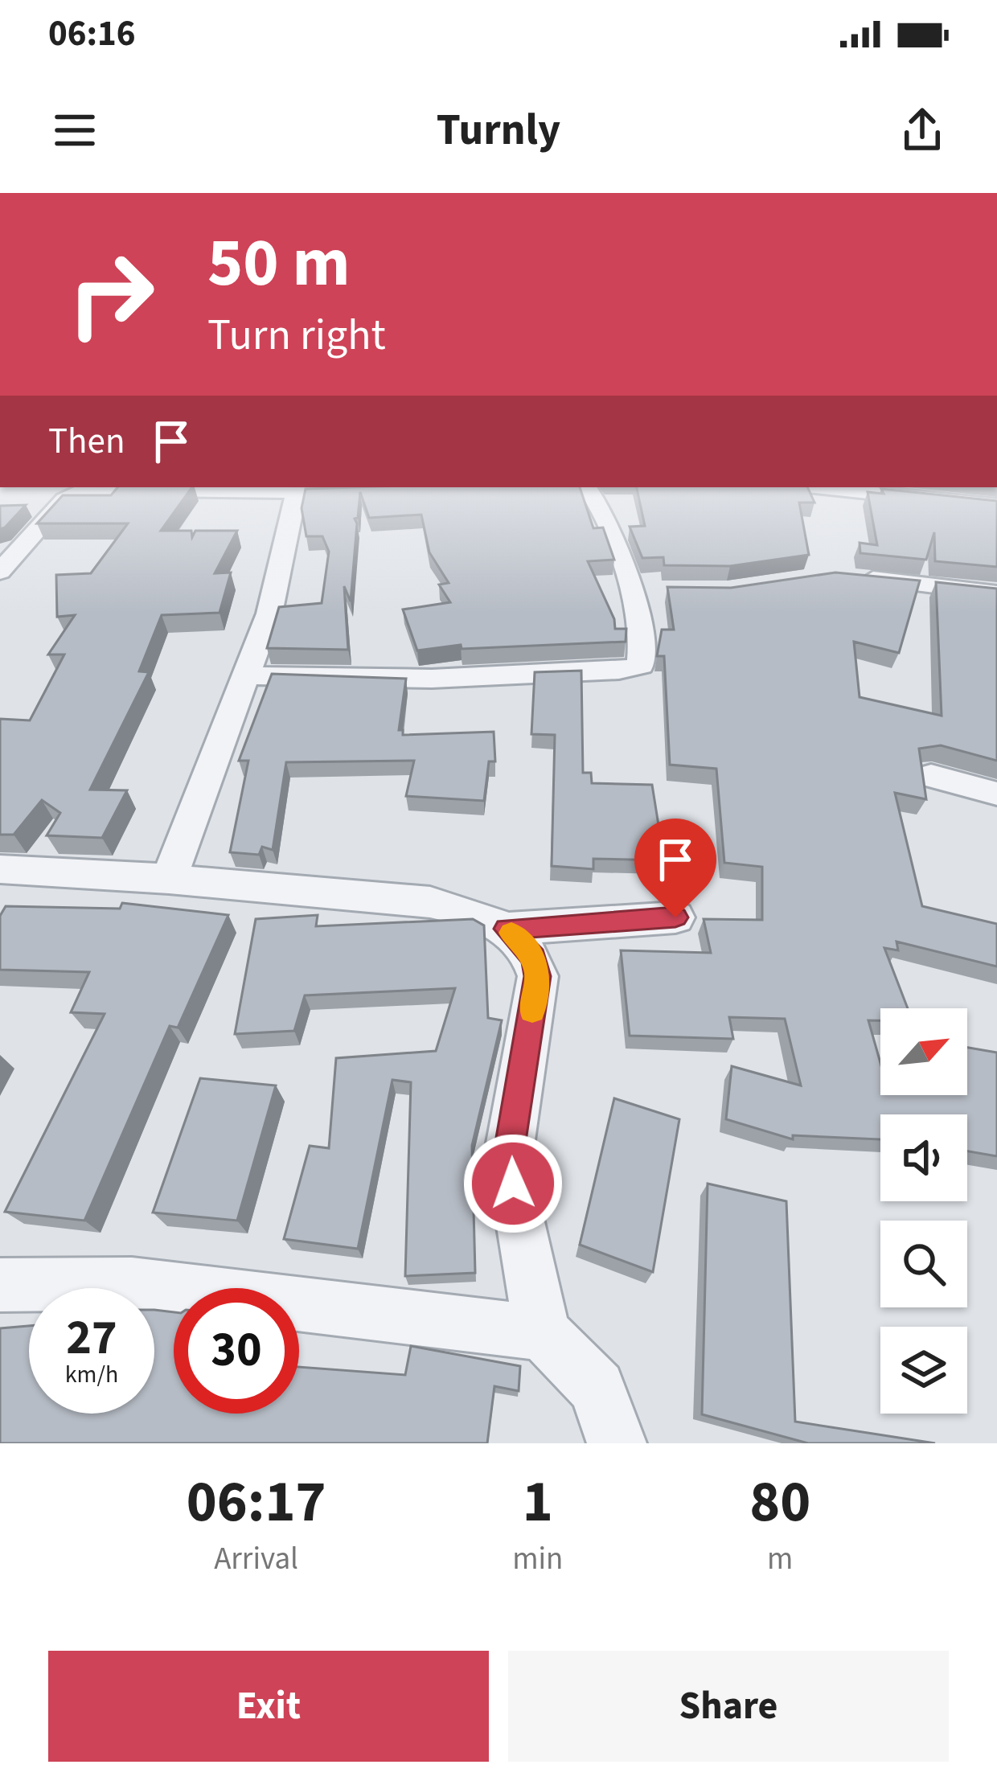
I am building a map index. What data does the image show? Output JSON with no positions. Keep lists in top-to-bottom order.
{
  "north": "top right",
  "page": {
    "status": "06:16",
    "header": "Turnly",
    "turn": ["50 m", "Turn right"],
    "then": "Then",
    "speed": "27 km/h",
    "limit": "30",
    "eta": [
      "06:17",
      "Arrival",
      "1",
      "min",
      "80",
      "m"
    ],
    "buttons": ["Exit", "Share"]
  }
}
